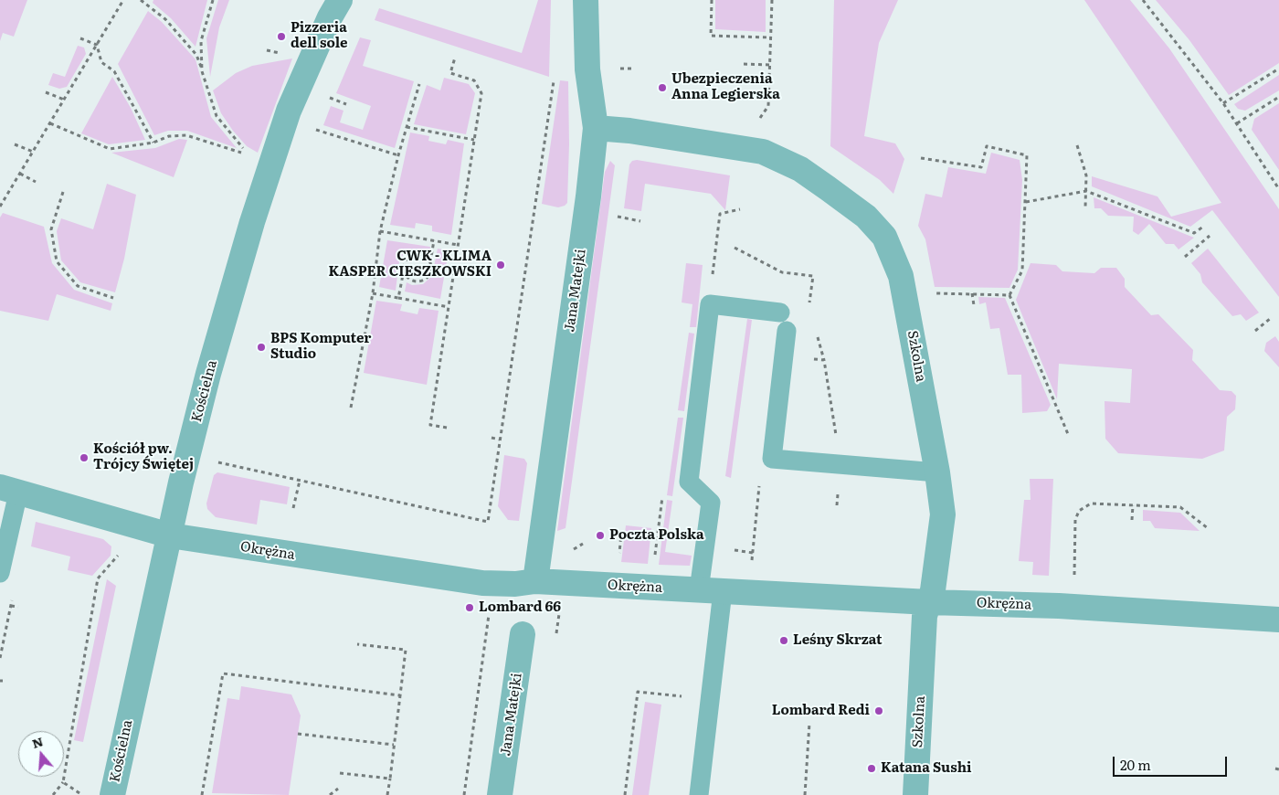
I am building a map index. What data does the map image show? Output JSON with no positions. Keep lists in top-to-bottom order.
{
  "streets": {
    "street": [
      "Jana Matejki",
      "Szkolna",
      "Kościelna",
      "Okrężna"
    ]
  },
  "crossings": [
    ["Jana Matejki", "Szkolna"],
    ["Jana Matejki", "Okrężna"],
    ["Szkolna", "Okrężna"],
    ["Kościelna", "Okrężna"]
  ],
  "places": [
    "Pizzeria dell sole",
    "Ubezpieczenia Anna Legierska",
    "CWK - KLIMA KASPER CIESZKOWSKI",
    "BPS Komputer Studio",
    "Kościół pw. Trójcy Świętej",
    "Poczta Polska",
    "Lombard 66",
    "Leśny Skrzat",
    "Lombard Redi",
    "Katana Sushi"
  ],
  "scale_bar": "20 m",
  "north": "top"
}
